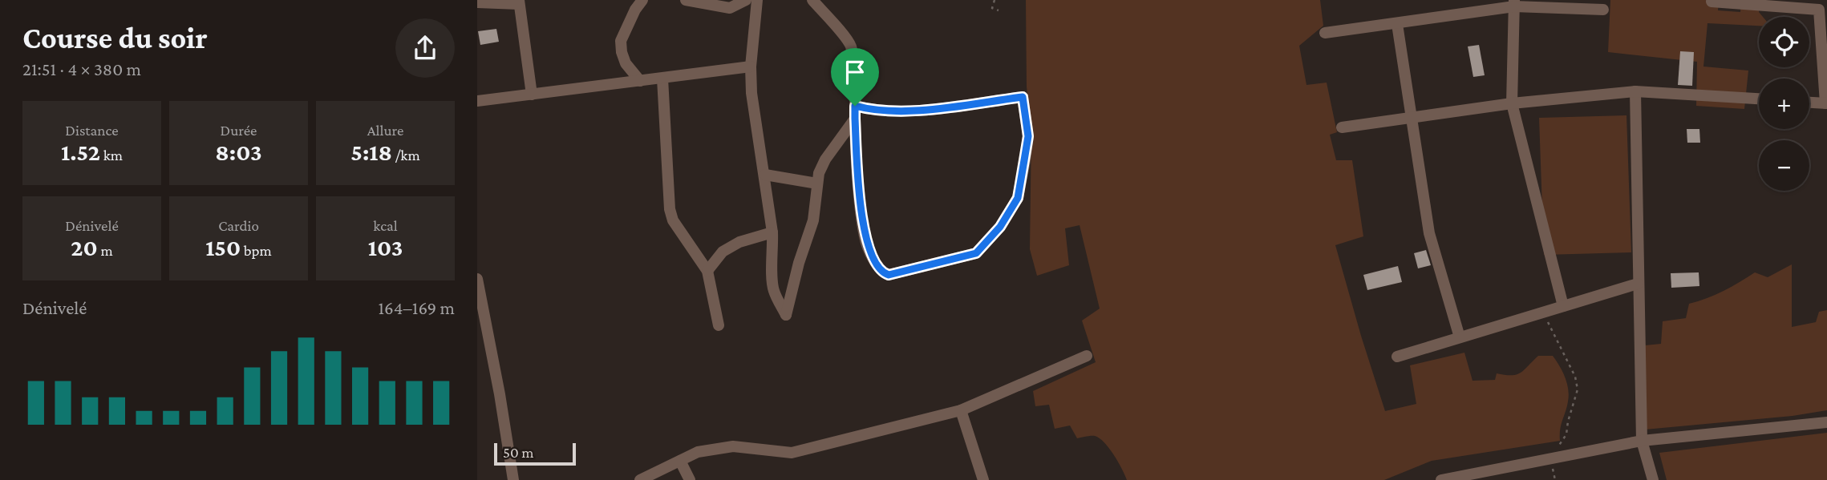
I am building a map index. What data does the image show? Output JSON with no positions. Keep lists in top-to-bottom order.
{
  "scale_bar": "50 m",
  "page": {
    "heading": ["Course du soir", "21:51 · 4 × 380 m"],
    "map_buttons": ["+", "−"],
    "stats": [
      ["Distance", "1.52 km"],
      ["Durée", "8:03"],
      ["Allure", "5:18 /km"],
      ["Dénivelé", "20 m"],
      ["Cardio", "150 bpm"],
      ["kcal", "103"]
    ],
    "chart": ["Dénivelé", "164–169 m"],
    "scale": "50 m"
  }
}
